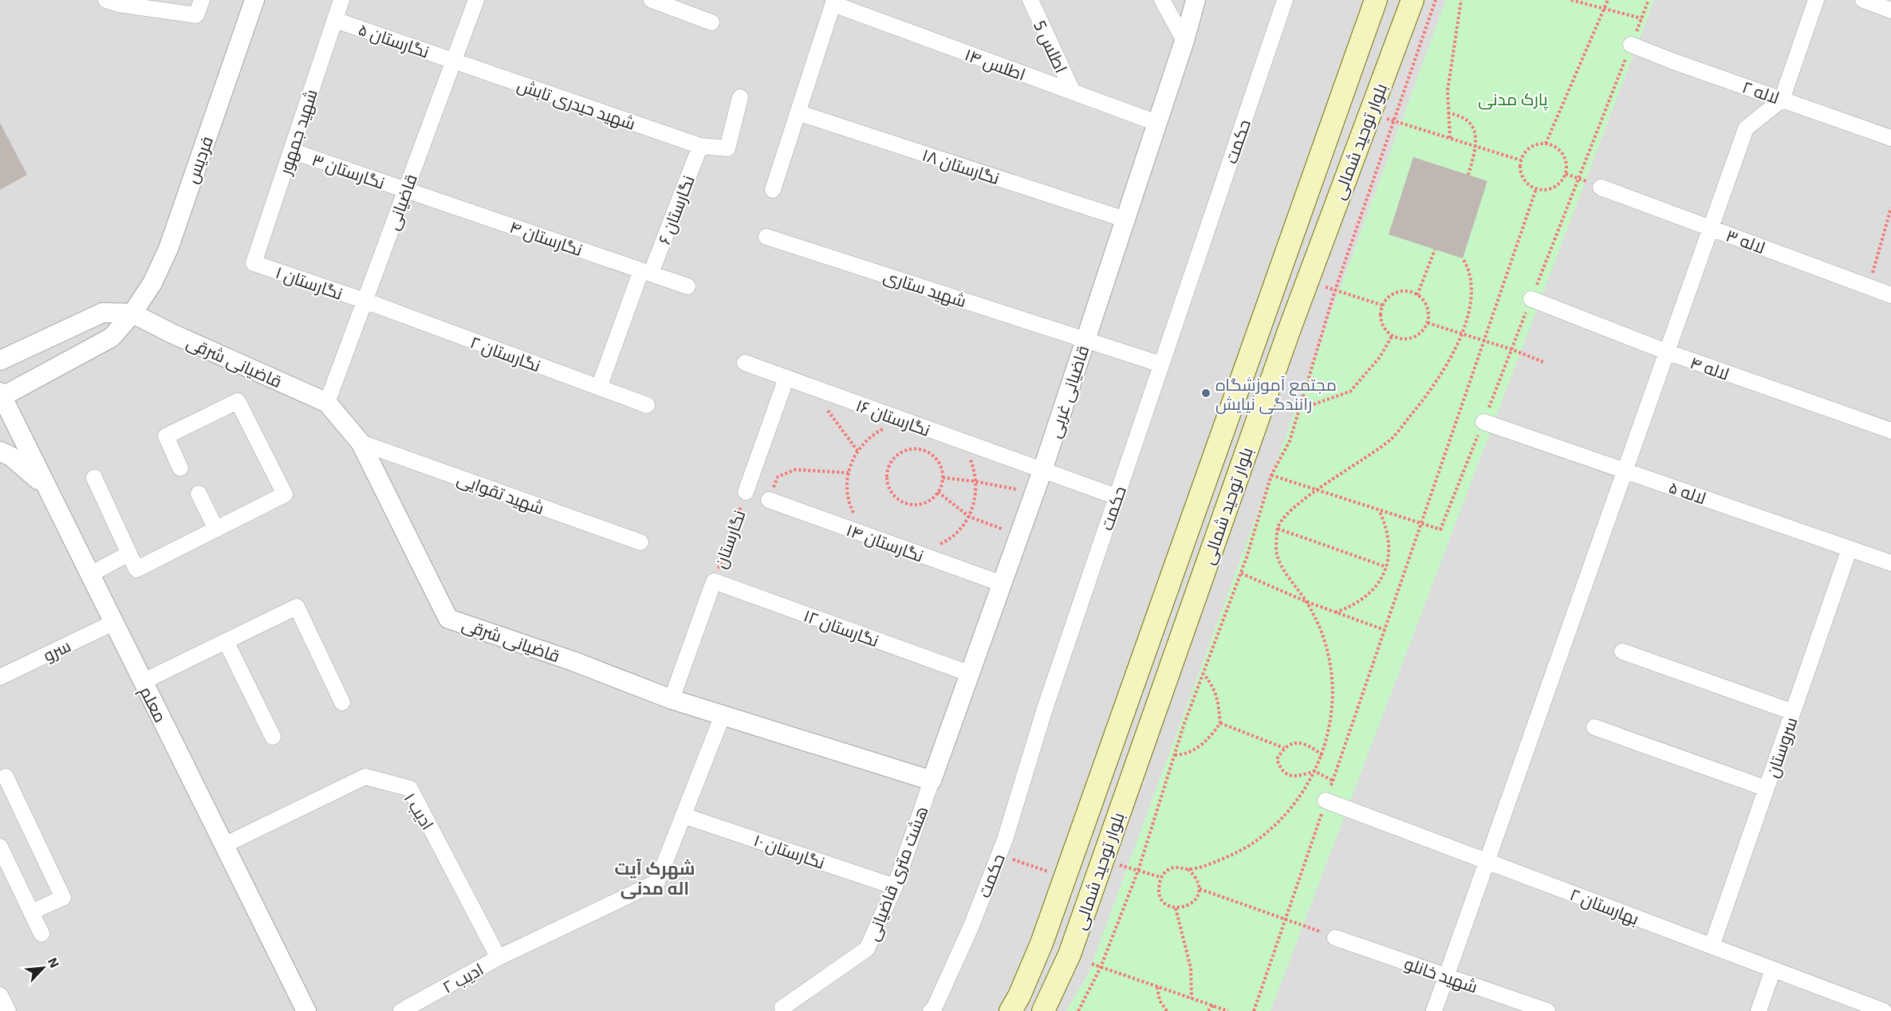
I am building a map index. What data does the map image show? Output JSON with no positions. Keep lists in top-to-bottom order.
{
  "streets": {
    "main road": ["بلوار توحید شمالی"],
    "street": [
      "نگارستان ۵",
      "اطلس 5",
      "اطلس ۱۴",
      "لاله ۲",
      "شهید حیدری تابش",
      "شهید جمهور",
      "حکمت",
      "فردیس",
      "نگارستان ۱۸",
      "نگارستان ۳",
      "قاضیانی",
      "نگارستان ۶",
      "نگارستان ۴",
      "لاله ۳",
      "نگارستان ۱",
      "شهید ستاری",
      "نگارستان ۲",
      "قاضیانی شرقی",
      "لاله ۴",
      "قاضیانی غربی",
      "نگارستان ۱۶",
      "لاله ۵",
      "شهید تقوایی",
      "نگارستان",
      "نگارستان ۱۴",
      "نگارستان ۱۲",
      "سرو",
      "معلم",
      "سروستان",
      "ادیب ۱",
      "نگارستان ۱۰",
      "هشت متری قاضیانی",
      "بهارستان ۲",
      "شهید خانلو",
      "ادیب ۲"
    ]
  },
  "crossings": [
    ["نگارستان ۵", "شهید حیدری تابش"],
    ["نگارستان ۵", "شهید جمهور"],
    ["نگارستان ۵", "قاضیانی"],
    ["اطلس 5", "اطلس ۱۴"],
    ["اطلس ۱۴", "قاضیانی غربی"],
    ["شهید حیدری تابش", "قاضیانی"],
    ["شهید حیدری تابش", "نگارستان ۶"],
    ["شهید جمهور", "نگارستان ۳"],
    ["شهید جمهور", "نگارستان ۱"],
    ["حکمت", "شهید ستاری"],
    ["حکمت", "نگارستان ۱۶"],
    ["فردیس", "قاضیانی شرقی"],
    ["فردیس", "معلم"],
    ["نگارستان ۱۸", "قاضیانی غربی"],
    ["نگارستان ۳", "قاضیانی"],
    ["نگارستان ۳", "نگارستان ۴"],
    ["قاضیانی", "نگارستان ۴"],
    ["قاضیانی", "نگارستان ۱"],
    ["قاضیانی", "نگارستان ۲"],
    ["قاضیانی", "قاضیانی شرقی"],
    ["نگارستان ۶", "نگارستان ۴"],
    ["نگارستان ۶", "نگارستان ۲"],
    ["نگارستان ۱", "نگارستان ۲"],
    ["شهید ستاری", "قاضیانی غربی"],
    ["قاضیانی شرقی", "قاضیانی غربی"],
    ["قاضیانی شرقی", "شهید تقوایی"],
    ["قاضیانی شرقی", "نگارستان"],
    ["قاضیانی شرقی", "هشت متری قاضیانی"],
    ["قاضیانی شرقی", "ادیب ۲"],
    ["قاضیانی غربی", "نگارستان ۱۶"],
    ["قاضیانی غربی", "نگارستان ۱۴"],
    ["قاضیانی غربی", "نگارستان ۱۲"],
    ["قاضیانی غربی", "هشت متری قاضیانی"],
    ["نگارستان ۱۶", "نگارستان"],
    ["لاله ۵", "سروستان"],
    ["نگارستان", "نگارستان ۱۲"],
    ["سرو", "معلم"],
    ["معلم", "ادیب ۱"],
    ["سروستان", "بهارستان ۲"],
    ["ادیب ۱", "ادیب ۲"],
    ["نگارستان ۱۰", "هشت متری قاضیانی"],
    ["نگارستان ۱۰", "ادیب ۲"]
  ],
  "districts": ["شهرک آیت اله مدنی"],
  "parks": ["پارک مدنی"],
  "places": ["مجتمع آموزشگاه رانندگی نیایش"],
  "north": "top right"
}
